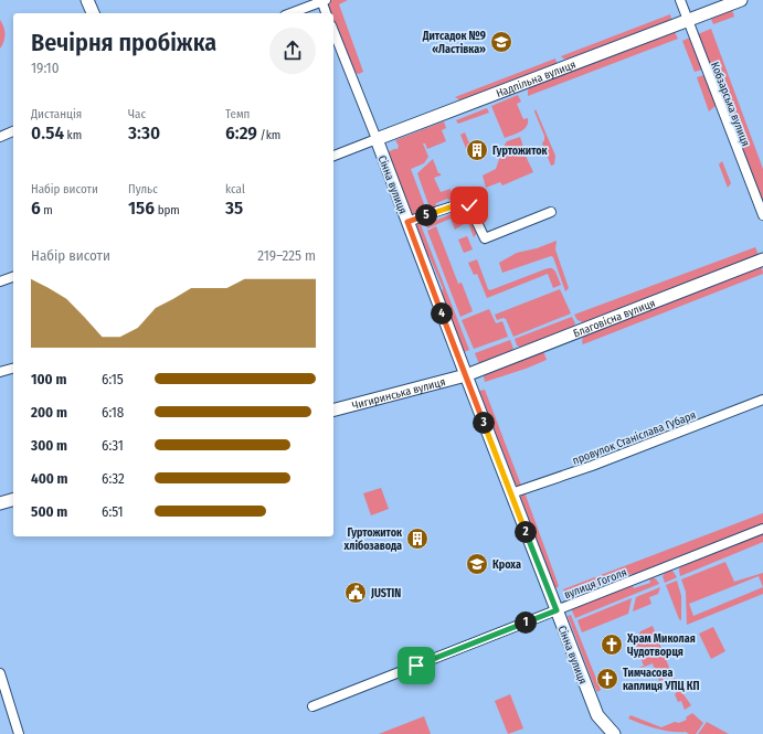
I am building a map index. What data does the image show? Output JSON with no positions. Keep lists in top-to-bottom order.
{
  "streets": {
    "main road": [
      "Надпільна вулиця",
      "Сінна вулиця",
      "Благовісна вулиця",
      "Чигиринська вулиця"
    ],
    "street": ["Кобзарська вулиця", "провулок Станіслава Губаря", "вулиця Гоголя"]
  },
  "crossings": [
    ["Надпільна вулиця", "Кобзарська вулиця"],
    ["Надпільна вулиця", "Сінна вулиця"],
    ["Сінна вулиця", "Благовісна вулиця"],
    ["Сінна вулиця", "Чигиринська вулиця"],
    ["Сінна вулиця", "провулок Станіслава Губаря"],
    ["Сінна вулиця", "вулиця Гоголя"],
    ["Благовісна вулиця", "Чигиринська вулиця"]
  ],
  "places": {
    "school or university": ["Дитсадок №9 «Ластівка»", "Кроха"],
    "building": ["Гуртожиток", "Гуртожиток хлібозавода"],
    "public building": ["JUSTIN"],
    "church": ["Храм Миколая Чудотворця", "Тимчасова каплиця УПЦ КП"]
  },
  "page": {
    "heading": ["Вечірня пробіжка", "19:10"],
    "stats": [
      ["Дистанція", "0.54 km"],
      ["Час", "3:30"],
      ["Темп", "6:29 /km"],
      ["Набір висоти", "6 m"],
      ["Пульс", "156 bpm"],
      ["kcal", "35"]
    ],
    "pins": [
      "5",
      "4",
      "3",
      "2",
      "1"
    ],
    "chart": ["Набір висоти", "219–225 m"],
    "list": [
      {
        "name": "100 m",
        "note": "6:15"
      },
      {
        "name": "200 m",
        "note": "6:18"
      },
      {
        "name": "300 m",
        "note": "6:31"
      },
      {
        "name": "400 m",
        "note": "6:32"
      },
      {
        "name": "500 m",
        "note": "6:51"
      }
    ]
  }
}
